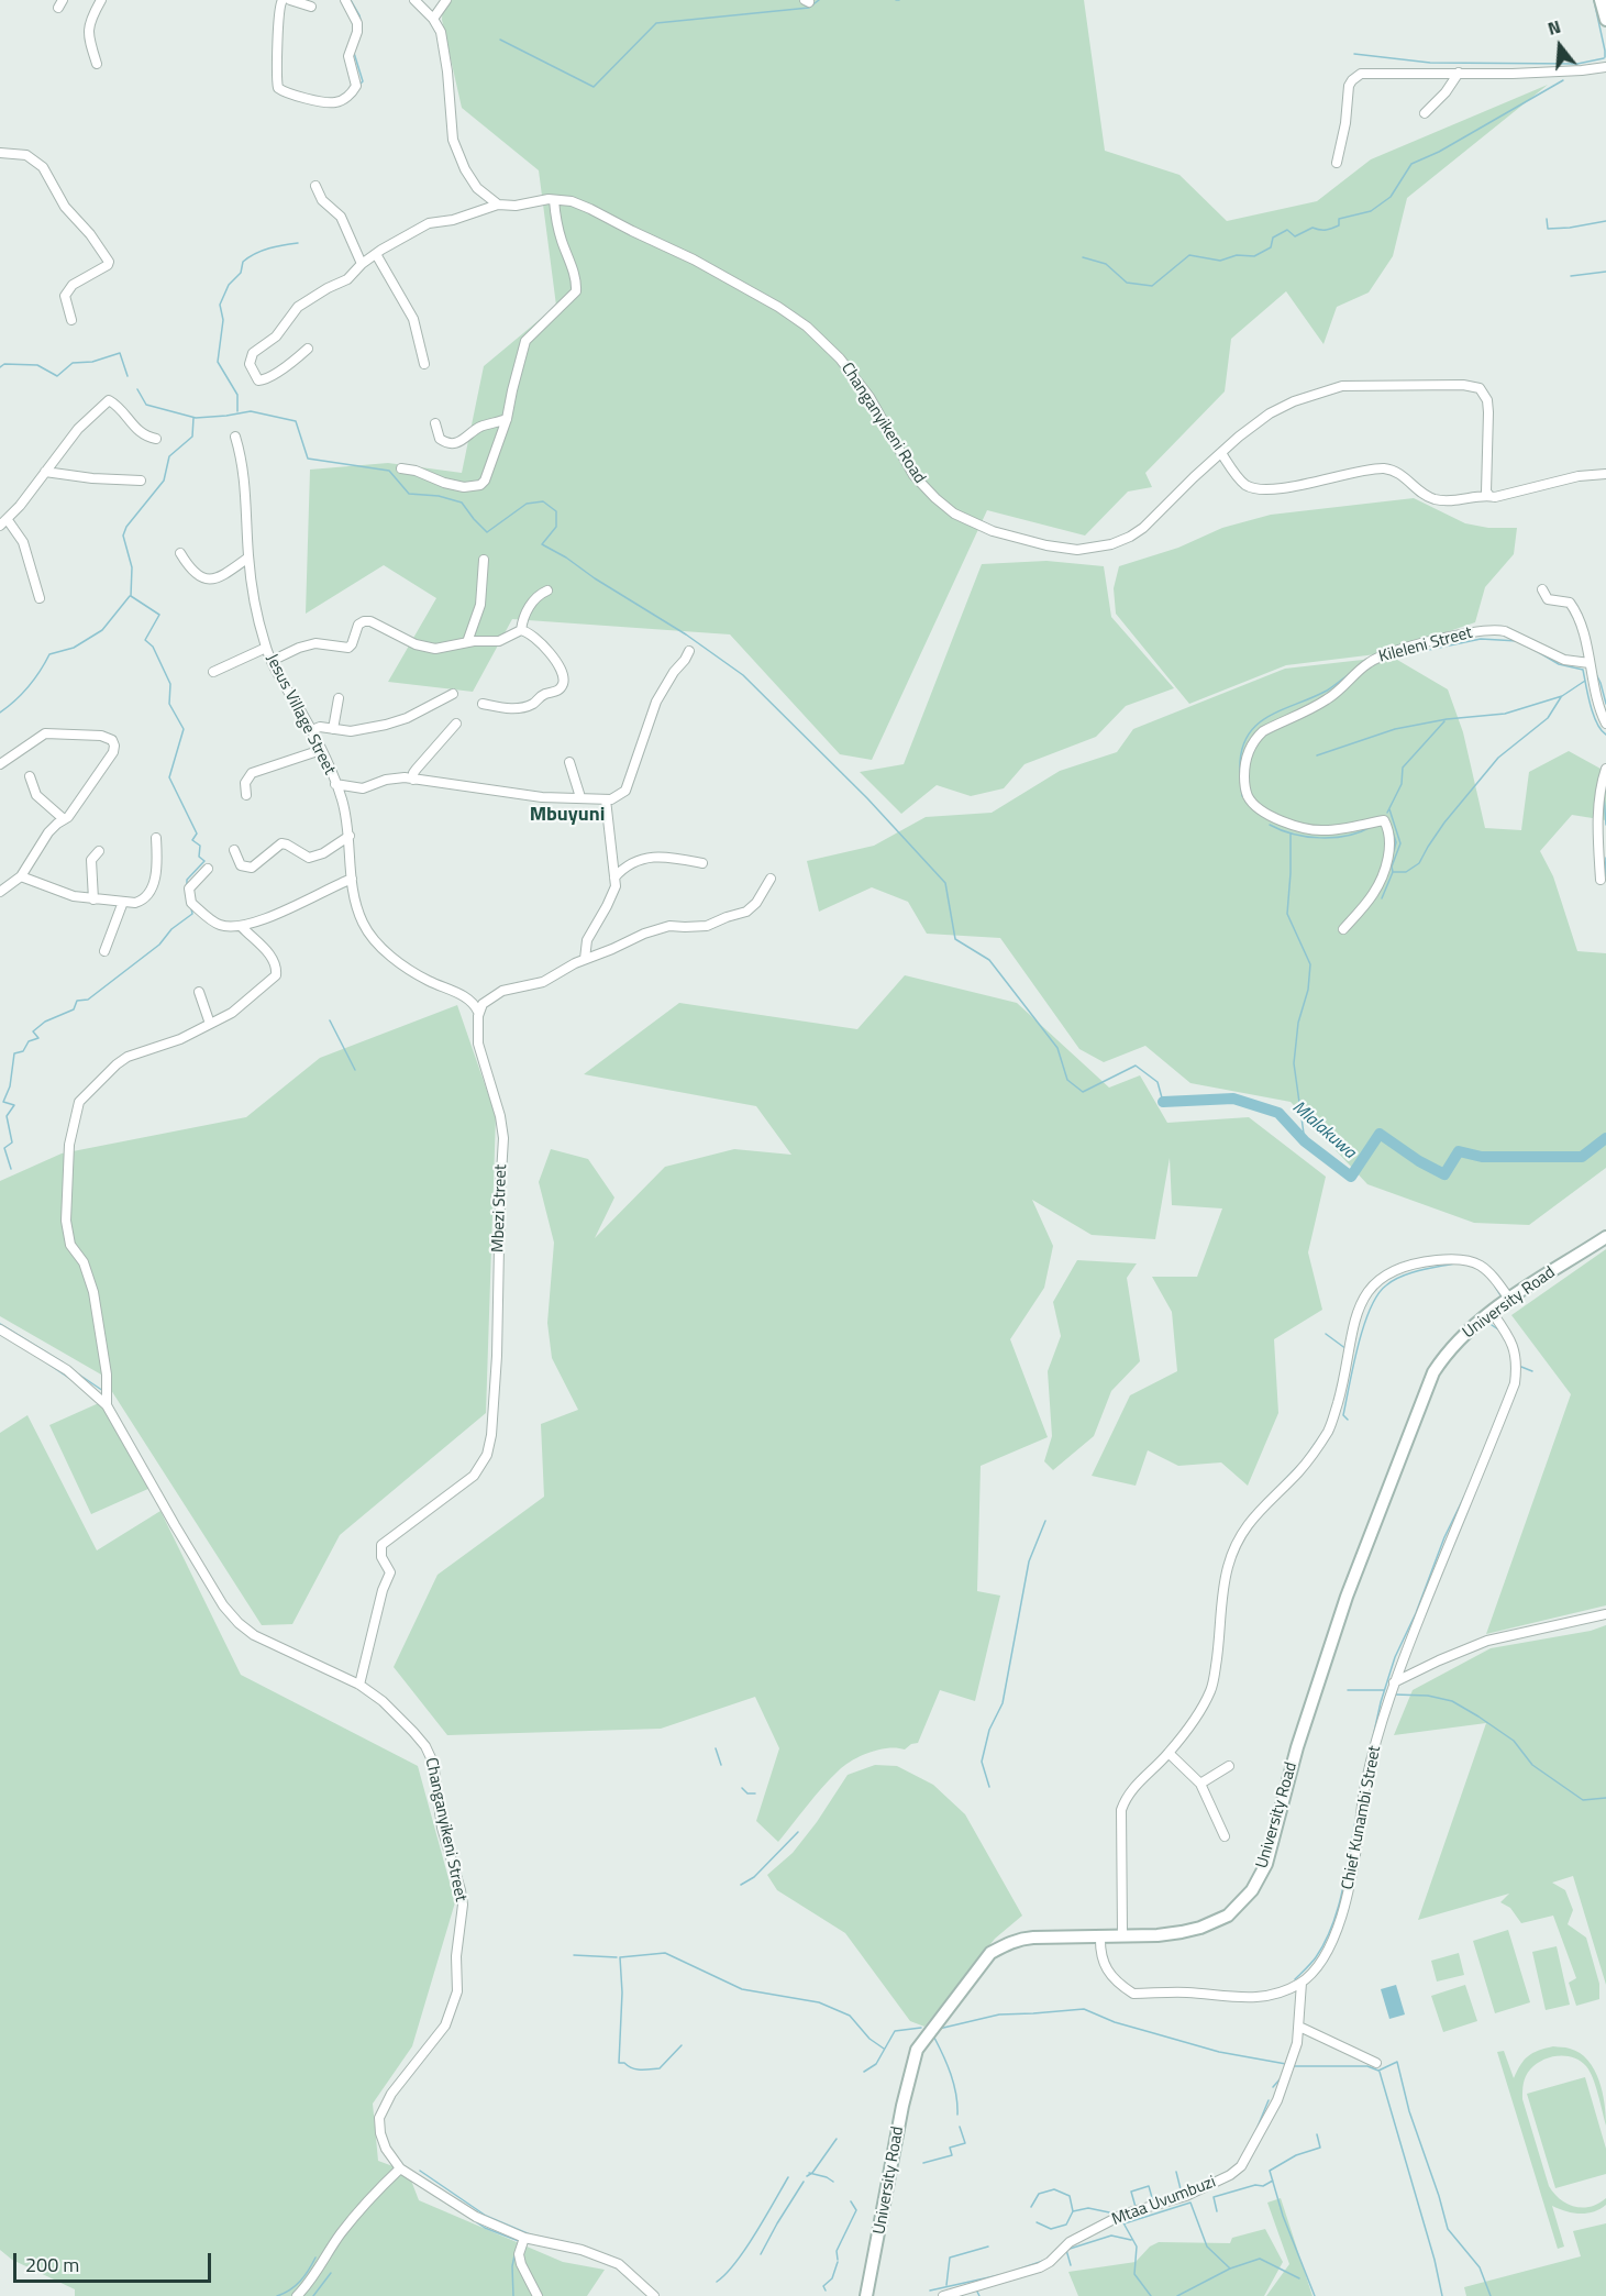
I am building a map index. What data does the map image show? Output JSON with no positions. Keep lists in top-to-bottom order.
{
  "streets": {
    "street": [
      "Changanyikeni Road",
      "Kileleni Street",
      "Jesus Village Street",
      "Mbezi Street",
      "University Road",
      "Chief Kunambi Street",
      "Changanyikeni Street",
      "Mtaa Uvumbuzi"
    ]
  },
  "crossings": [
    ["Jesus Village Street", "Mbezi Street"],
    ["Mbezi Street", "Changanyikeni Street"],
    ["University Road", "Chief Kunambi Street"],
    ["Chief Kunambi Street", "Mtaa Uvumbuzi"]
  ],
  "districts": ["Mbuyuni"],
  "water": ["Mlalakuwa"],
  "scale_bar": "200 m",
  "north": "top"
}
